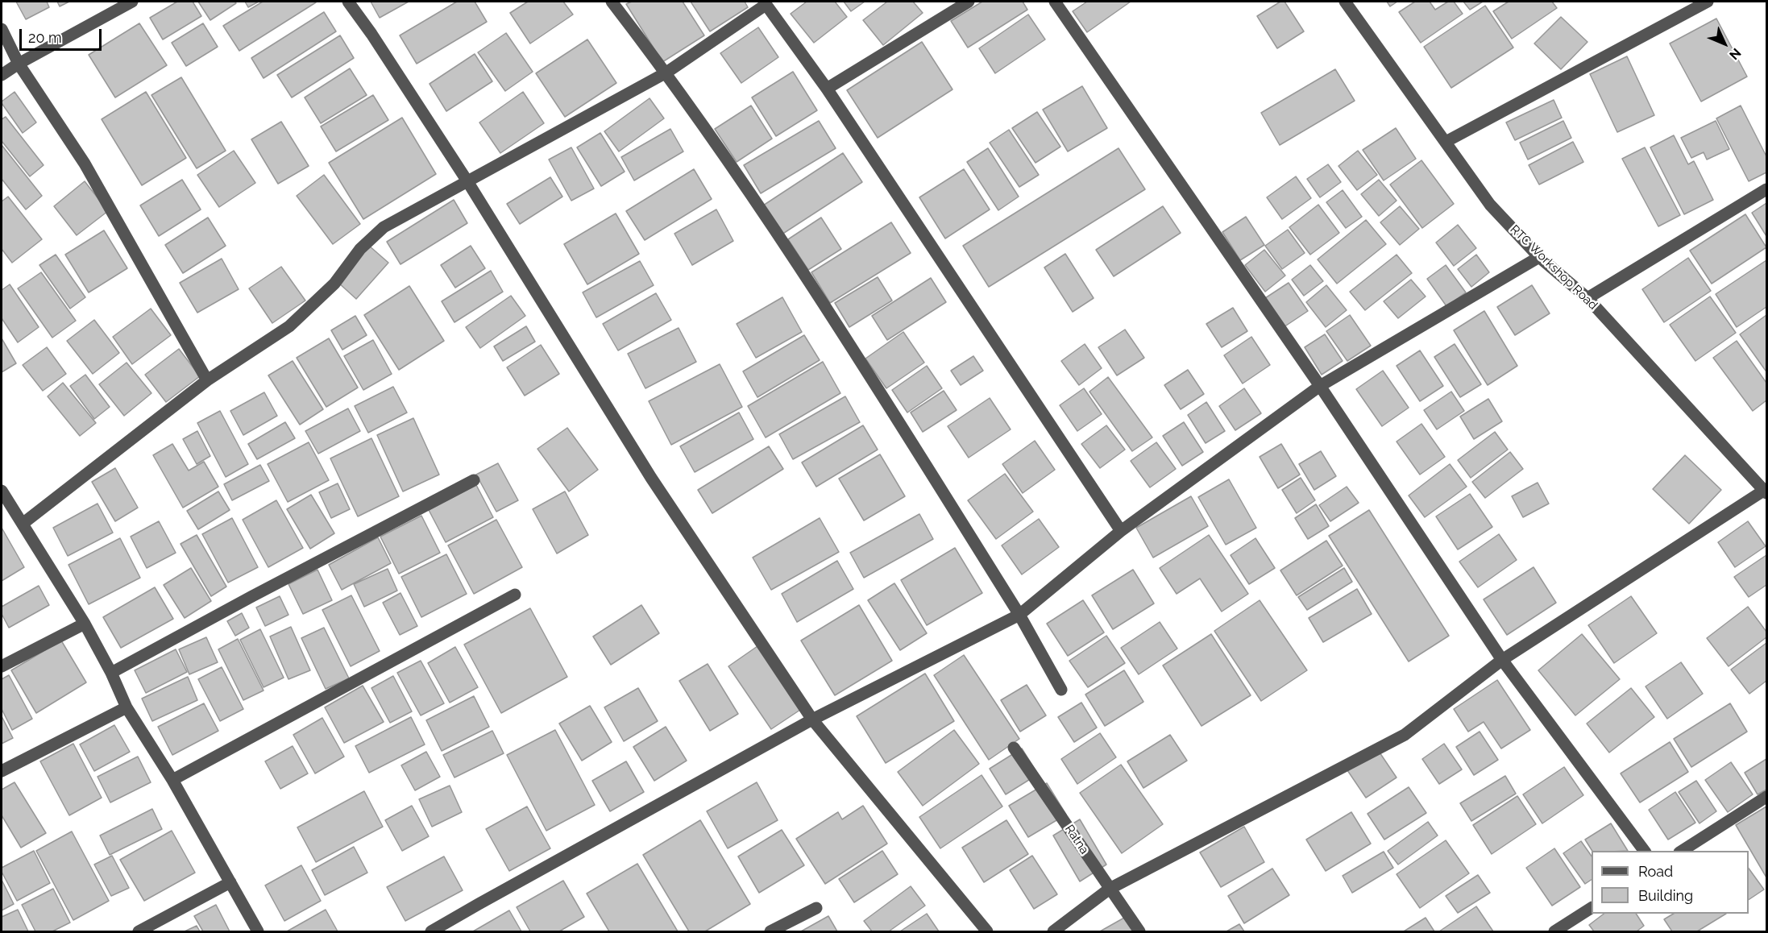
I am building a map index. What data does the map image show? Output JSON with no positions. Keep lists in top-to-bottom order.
{
  "streets": {
    "street": ["RTC Workshop Road", "Ratna"]
  },
  "legend": ["Road", "Building"],
  "scale_bar": "20 m",
  "north": "bottom right"
}
